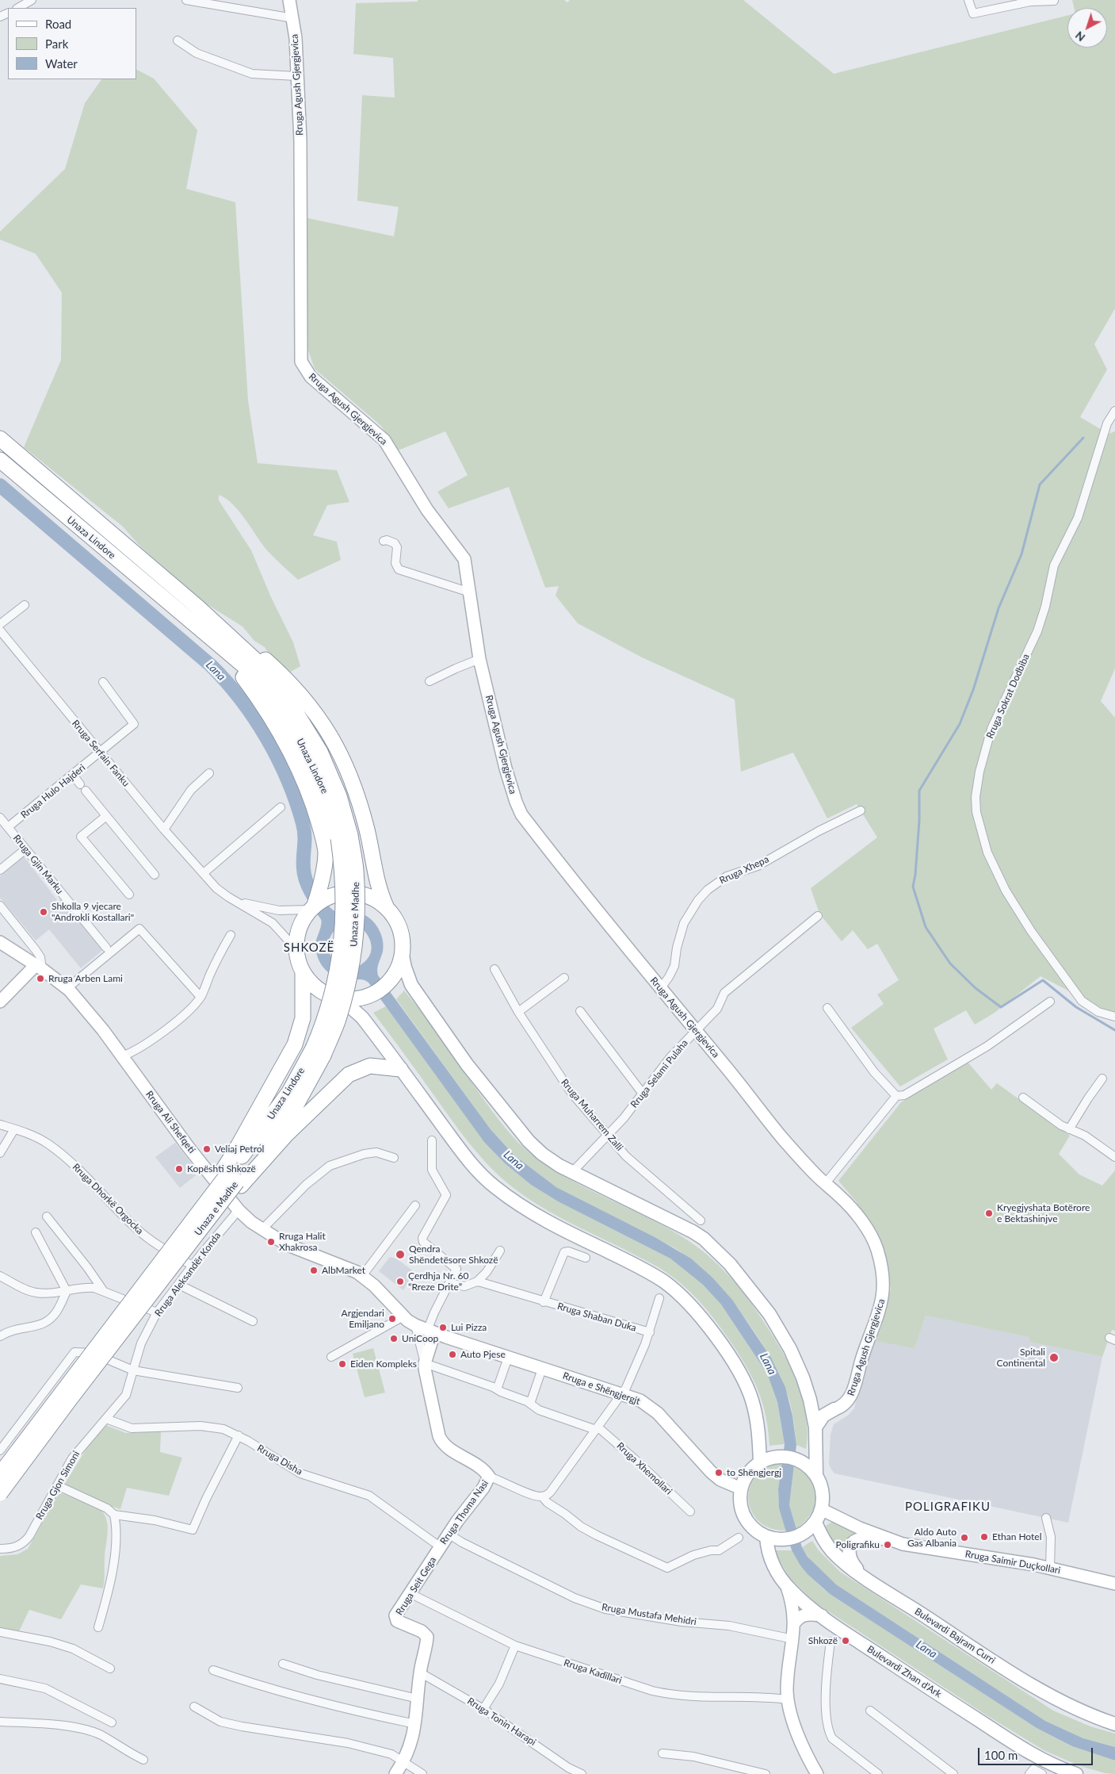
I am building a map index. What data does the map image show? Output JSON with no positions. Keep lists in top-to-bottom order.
{
  "streets": {
    "highway": ["Unaza Lindore", "Unaza e Madhe"],
    "main road": [
      "Rruga Agush Gjergjevica",
      "Rruga Ali Shefqeti",
      "Rruga e Shëngjergjt",
      "Rruga Thoma Nasi",
      "Rruga Saimir Duçkollari",
      "Rruga Seit Gega",
      "Bulevardi Bajram Curri",
      "Bulevardi Zhan d'Ark"
    ],
    "street": [
      "Rruga Sokrat Dodbiba",
      "Rruga Serfain Fanku",
      "Rruga Hulo Hajderi",
      "Rruga Gjin Marku",
      "Rruga Xhepa",
      "Rruga Selami Pulaha",
      "Rruga Muharrem Zalli",
      "Rruga Dhorkë Orgocka",
      "Rruga Aleksandër Konda",
      "Rruga Shaban Duka",
      "Rruga Disha",
      "Rruga Xhemollari",
      "Rruga Gjon Simoni",
      "Rruga Mustafa Mehidri",
      "Rruga Kadillari",
      "Rruga Tonin Harapi"
    ]
  },
  "crossings": [
    ["Rruga Agush Gjergjevica", "Rruga Xhepa"],
    ["Rruga Agush Gjergjevica", "Rruga Selami Pulaha"],
    ["Unaza Lindore", "Unaza e Madhe"],
    ["Rruga Serfain Fanku", "Rruga Hulo Hajderi"],
    ["Rruga Hulo Hajderi", "Rruga Gjin Marku"],
    ["Rruga Selami Pulaha", "Rruga Muharrem Zalli"],
    ["Rruga Ali Shefqeti", "Rruga Aleksandër Konda"],
    ["Rruga Ali Shefqeti", "Rruga e Shëngjergjt"],
    ["Rruga Dhorkë Orgocka", "Rruga Aleksandër Konda"],
    ["Rruga Aleksandër Konda", "Rruga Gjon Simoni"],
    ["Rruga e Shëngjergjt", "Rruga Saimir Duçkollari"],
    ["Rruga e Shëngjergjt", "Bulevardi Bajram Curri"],
    ["Rruga e Shëngjergjt", "Bulevardi Zhan d'Ark"],
    ["Rruga Disha", "Rruga Gjon Simoni"],
    ["Rruga Disha", "Rruga Thoma Nasi"],
    ["Rruga Disha", "Rruga Seit Gega"],
    ["Rruga Thoma Nasi", "Rruga Seit Gega"],
    ["Rruga Thoma Nasi", "Rruga Mustafa Mehidri"],
    ["Rruga Saimir Duçkollari", "Bulevardi Bajram Curri"],
    ["Rruga Saimir Duçkollari", "Bulevardi Zhan d'Ark"],
    ["Rruga Seit Gega", "Rruga Kadillari"],
    ["Rruga Seit Gega", "Rruga Tonin Harapi"],
    ["Bulevardi Bajram Curri", "Bulevardi Zhan d'Ark"]
  ],
  "districts": ["SHKOZË", "POLIGRAFIKU"],
  "water": ["Lana"],
  "places": [
    "Shkolla 9 vjecare \"Androkli Kostallari\"",
    "Rruga Arben Lami",
    "Veliaj Petrol",
    "Kopështi Shkozë",
    "Kryegjyshata Botërore e Bektashinjve",
    "Rruga Halit Xhakrosa",
    "Qendra Shëndetësore Shkozë",
    "AlbMarket",
    "Çerdhja Nr. 60 “Rreze Drite”",
    "Argjendari Emiljano",
    "Lui Pizza",
    "UniCoop",
    "Auto Pjese",
    "Spitali Continental",
    "Eiden Kompleks",
    "to Shëngjergj",
    "Ethan Hotel",
    "Aldo Auto Gas Albania",
    "Poligrafiku",
    "Shkozë"
  ],
  "legend": ["Road", "Park", "Water"],
  "scale_bar": "100 m",
  "north": "bottom left"
}
